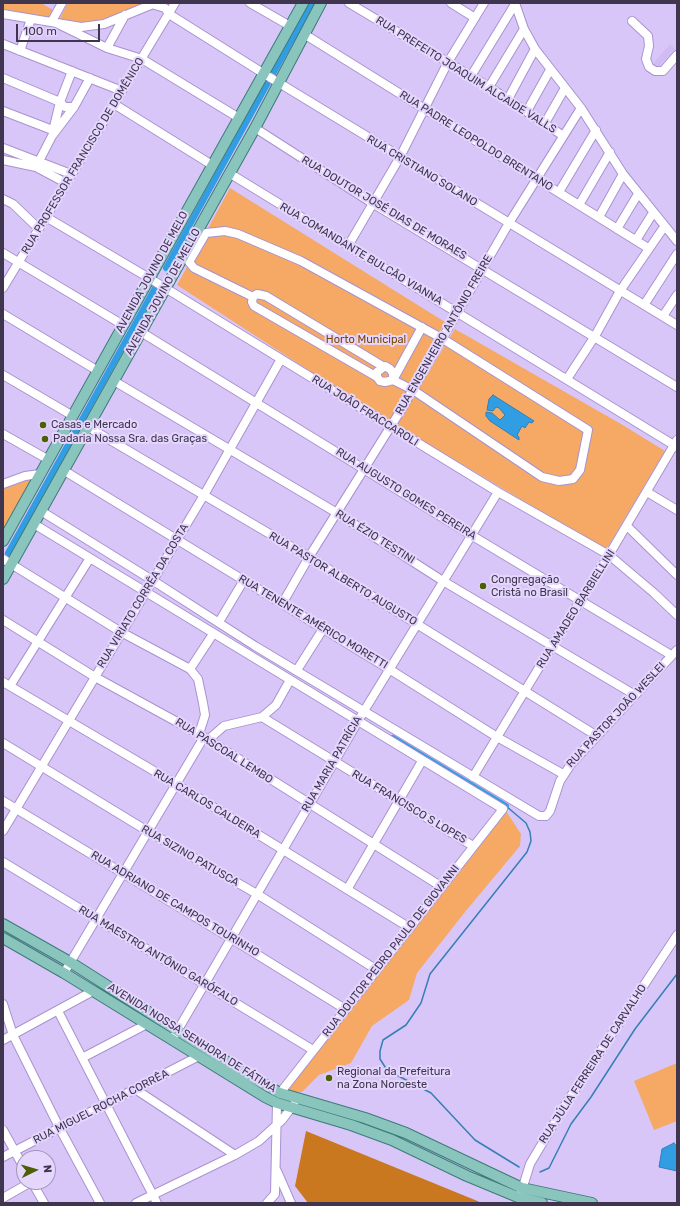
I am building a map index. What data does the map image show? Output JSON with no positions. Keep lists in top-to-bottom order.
{
  "streets": {
    "main road": ["AVENIDA JOVINO DE MELO", "AVENIDA JOVINO DE MELLO", "AVENIDA NOSSA SENHORA DE FÁTIMA"],
    "street": [
      "RUA PREFEITO JOAQUIM ALCAIDE VALLS",
      "RUA PADRE LEOPOLDO BRENTANO",
      "RUA PROFESSOR FRANCISCO DE DOMÊNICO",
      "RUA CRISTIANO SOLANO",
      "RUA DOUTOR JOSÉ DIAS DE MORAES",
      "RUA COMANDANTE BULCÃO VIANNA",
      "RUA ENGENHEIRO ANTÔNIO FREIRE",
      "RUA JOÃO FRACCAROLI",
      "RUA AUGUSTO GOMES PEREIRA",
      "RUA ÉZIO TESTINI",
      "RUA PASTOR ALBERTO AUGUSTO",
      "RUA VIRIATO CORRÊA DA COSTA",
      "RUA AMADEO BARBIELLINI",
      "RUA TENENTE AMÉRICO MORETTI",
      "RUA PASTOR JOÃO WESLEI",
      "RUA PASCOAL LEMBO",
      "RUA MARIA PATRÍCIA",
      "RUA CARLOS CALDEIRA",
      "RUA FRANCISCO S LOPES",
      "RUA SIZINO PATUSCA",
      "RUA ADRIANO DE CAMPOS TOURINHO",
      "RUA DOUTOR PEDRO PAULO DE GIOVANNI",
      "RUA MAESTRO ANTÔNIO GARÓFALO",
      "RUA JÚLIA FERREIRA DE CARVALHO",
      "RUA MIGUEL ROCHA CORRÊA"
    ]
  },
  "crossings": [
    ["RUA PREFEITO JOAQUIM ALCAIDE VALLS", "RUA ENGENHEIRO ANTÔNIO FREIRE"],
    ["RUA PADRE LEOPOLDO BRENTANO", "AVENIDA JOVINO DE MELLO"],
    ["RUA PADRE LEOPOLDO BRENTANO", "RUA ENGENHEIRO ANTÔNIO FREIRE"],
    ["RUA PROFESSOR FRANCISCO DE DOMÊNICO", "RUA CRISTIANO SOLANO"],
    ["RUA PROFESSOR FRANCISCO DE DOMÊNICO", "RUA JOÃO FRACCAROLI"],
    ["RUA CRISTIANO SOLANO", "AVENIDA JOVINO DE MELO"],
    ["RUA CRISTIANO SOLANO", "AVENIDA JOVINO DE MELLO"],
    ["RUA CRISTIANO SOLANO", "RUA ENGENHEIRO ANTÔNIO FREIRE"],
    ["RUA DOUTOR JOSÉ DIAS DE MORAES", "AVENIDA JOVINO DE MELLO"],
    ["RUA DOUTOR JOSÉ DIAS DE MORAES", "RUA ENGENHEIRO ANTÔNIO FREIRE"],
    ["RUA COMANDANTE BULCÃO VIANNA", "AVENIDA JOVINO DE MELLO"],
    ["RUA COMANDANTE BULCÃO VIANNA", "RUA ENGENHEIRO ANTÔNIO FREIRE"],
    ["RUA COMANDANTE BULCÃO VIANNA", "RUA AMADEO BARBIELLINI"],
    ["AVENIDA JOVINO DE MELO", "RUA JOÃO FRACCAROLI"],
    ["AVENIDA JOVINO DE MELLO", "RUA JOÃO FRACCAROLI"],
    ["AVENIDA JOVINO DE MELLO", "RUA AUGUSTO GOMES PEREIRA"],
    ["AVENIDA JOVINO DE MELLO", "RUA ÉZIO TESTINI"],
    ["AVENIDA JOVINO DE MELLO", "RUA PASTOR ALBERTO AUGUSTO"],
    ["AVENIDA JOVINO DE MELLO", "RUA TENENTE AMÉRICO MORETTI"],
    ["RUA ENGENHEIRO ANTÔNIO FREIRE", "RUA JOÃO FRACCAROLI"],
    ["RUA ENGENHEIRO ANTÔNIO FREIRE", "RUA AUGUSTO GOMES PEREIRA"],
    ["RUA ENGENHEIRO ANTÔNIO FREIRE", "RUA ÉZIO TESTINI"],
    ["RUA ENGENHEIRO ANTÔNIO FREIRE", "RUA PASTOR ALBERTO AUGUSTO"],
    ["RUA ENGENHEIRO ANTÔNIO FREIRE", "RUA TENENTE AMÉRICO MORETTI"],
    ["RUA JOÃO FRACCAROLI", "RUA VIRIATO CORRÊA DA COSTA"],
    ["RUA JOÃO FRACCAROLI", "RUA AMADEO BARBIELLINI"],
    ["RUA JOÃO FRACCAROLI", "RUA MARIA PATRÍCIA"],
    ["RUA AUGUSTO GOMES PEREIRA", "RUA VIRIATO CORRÊA DA COSTA"],
    ["RUA AUGUSTO GOMES PEREIRA", "RUA AMADEO BARBIELLINI"],
    ["RUA AUGUSTO GOMES PEREIRA", "RUA PASTOR JOÃO WESLEI"],
    ["RUA AUGUSTO GOMES PEREIRA", "RUA MARIA PATRÍCIA"],
    ["RUA ÉZIO TESTINI", "RUA VIRIATO CORRÊA DA COSTA"],
    ["RUA ÉZIO TESTINI", "RUA AMADEO BARBIELLINI"],
    ["RUA ÉZIO TESTINI", "RUA PASTOR JOÃO WESLEI"],
    ["RUA ÉZIO TESTINI", "RUA MARIA PATRÍCIA"],
    ["RUA PASTOR ALBERTO AUGUSTO", "RUA VIRIATO CORRÊA DA COSTA"],
    ["RUA PASTOR ALBERTO AUGUSTO", "RUA AMADEO BARBIELLINI"],
    ["RUA PASTOR ALBERTO AUGUSTO", "RUA PASTOR JOÃO WESLEI"],
    ["RUA PASTOR ALBERTO AUGUSTO", "RUA MARIA PATRÍCIA"],
    ["RUA VIRIATO CORRÊA DA COSTA", "RUA TENENTE AMÉRICO MORETTI"],
    ["RUA VIRIATO CORRÊA DA COSTA", "RUA PASCOAL LEMBO"],
    ["RUA VIRIATO CORRÊA DA COSTA", "RUA CARLOS CALDEIRA"],
    ["RUA VIRIATO CORRÊA DA COSTA", "RUA SIZINO PATUSCA"],
    ["RUA VIRIATO CORRÊA DA COSTA", "RUA ADRIANO DE CAMPOS TOURINHO"],
    ["RUA AMADEO BARBIELLINI", "RUA TENENTE AMÉRICO MORETTI"],
    ["RUA AMADEO BARBIELLINI", "RUA PASTOR JOÃO WESLEI"],
    ["RUA TENENTE AMÉRICO MORETTI", "RUA PASTOR JOÃO WESLEI"],
    ["RUA TENENTE AMÉRICO MORETTI", "RUA MARIA PATRÍCIA"],
    ["RUA PASCOAL LEMBO", "RUA MARIA PATRÍCIA"],
    ["RUA PASCOAL LEMBO", "RUA DOUTOR PEDRO PAULO DE GIOVANNI"],
    ["RUA MARIA PATRÍCIA", "RUA CARLOS CALDEIRA"],
    ["RUA MARIA PATRÍCIA", "RUA FRANCISCO S LOPES"],
    ["RUA MARIA PATRÍCIA", "RUA SIZINO PATUSCA"],
    ["RUA MARIA PATRÍCIA", "RUA ADRIANO DE CAMPOS TOURINHO"],
    ["RUA MARIA PATRÍCIA", "RUA MAESTRO ANTÔNIO GARÓFALO"],
    ["RUA MARIA PATRÍCIA", "AVENIDA NOSSA SENHORA DE FÁTIMA"],
    ["RUA CARLOS CALDEIRA", "RUA DOUTOR PEDRO PAULO DE GIOVANNI"],
    ["RUA FRANCISCO S LOPES", "RUA DOUTOR PEDRO PAULO DE GIOVANNI"],
    ["RUA SIZINO PATUSCA", "RUA DOUTOR PEDRO PAULO DE GIOVANNI"],
    ["RUA ADRIANO DE CAMPOS TOURINHO", "RUA DOUTOR PEDRO PAULO DE GIOVANNI"],
    ["RUA DOUTOR PEDRO PAULO DE GIOVANNI", "RUA MAESTRO ANTÔNIO GARÓFALO"],
    ["RUA DOUTOR PEDRO PAULO DE GIOVANNI", "AVENIDA NOSSA SENHORA DE FÁTIMA"],
    ["AVENIDA NOSSA SENHORA DE FÁTIMA", "RUA JÚLIA FERREIRA DE CARVALHO"],
    ["AVENIDA NOSSA SENHORA DE FÁTIMA", "RUA MIGUEL ROCHA CORRÊA"]
  ],
  "parks": ["Horto Municipal"],
  "places": [
    "Casas e Mercado",
    "Padaria Nossa Sra. das Graças",
    "Congregação Cristã no Brasil",
    "Regional da Prefeitura na Zona Noroeste"
  ],
  "scale_bar": "100 m",
  "north": "right"
}
